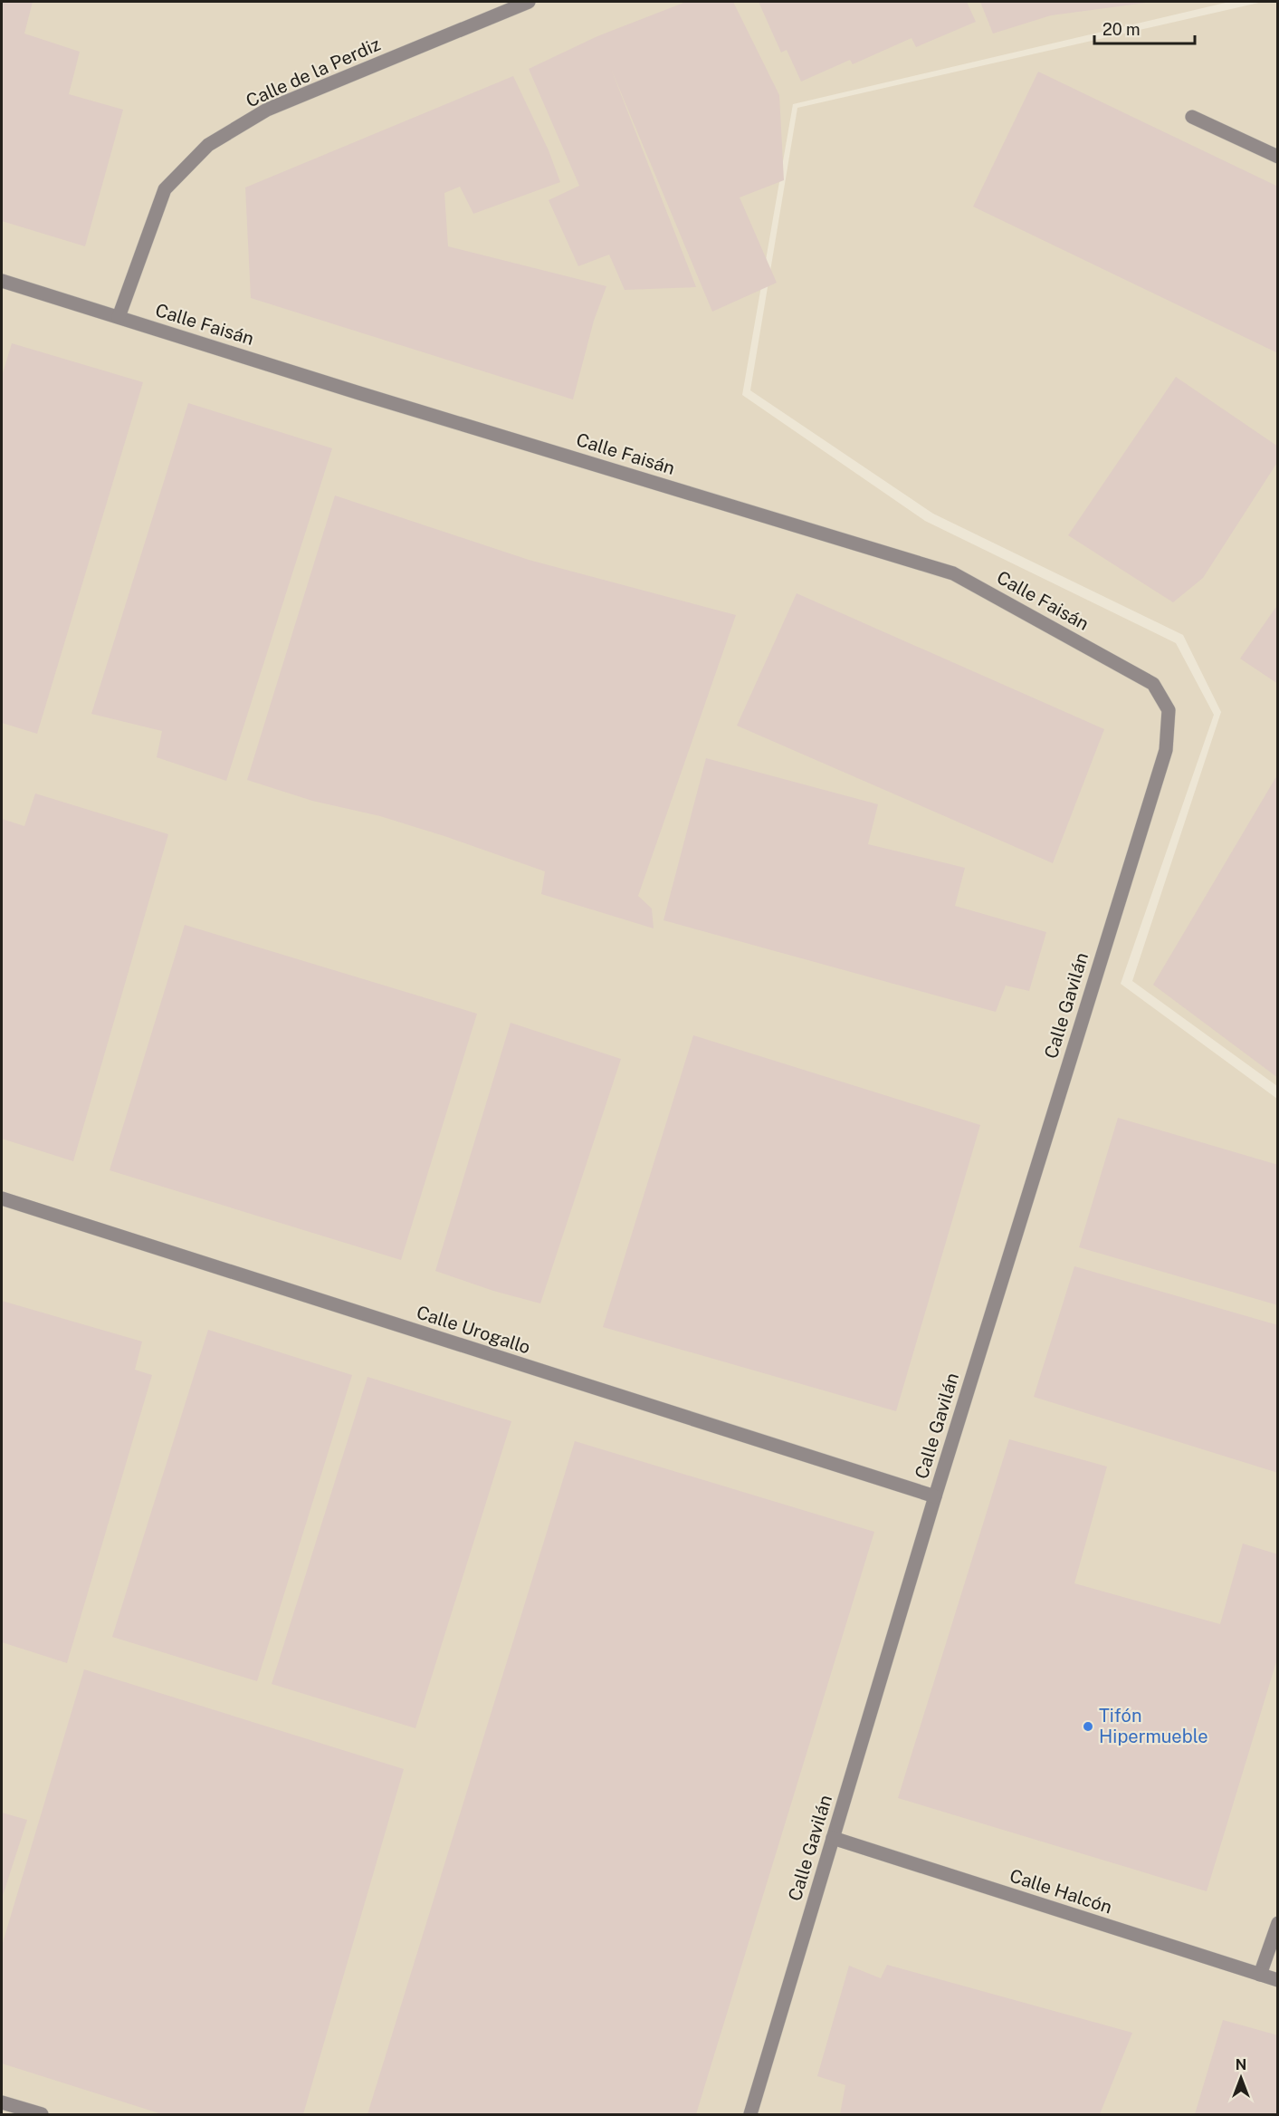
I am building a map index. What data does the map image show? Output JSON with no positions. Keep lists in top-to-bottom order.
{
  "streets": {
    "street": [
      "Calle de la Perdiz",
      "Calle Faisán",
      "Calle Gavilán",
      "Calle Urogallo",
      "Calle Halcón"
    ]
  },
  "crossings": [
    ["Calle de la Perdiz", "Calle Faisán"],
    ["Calle Faisán", "Calle Gavilán"],
    ["Calle Gavilán", "Calle Urogallo"],
    ["Calle Gavilán", "Calle Halcón"]
  ],
  "places": ["Tifón Hipermueble"],
  "scale_bar": "20 m",
  "north": "top"
}
